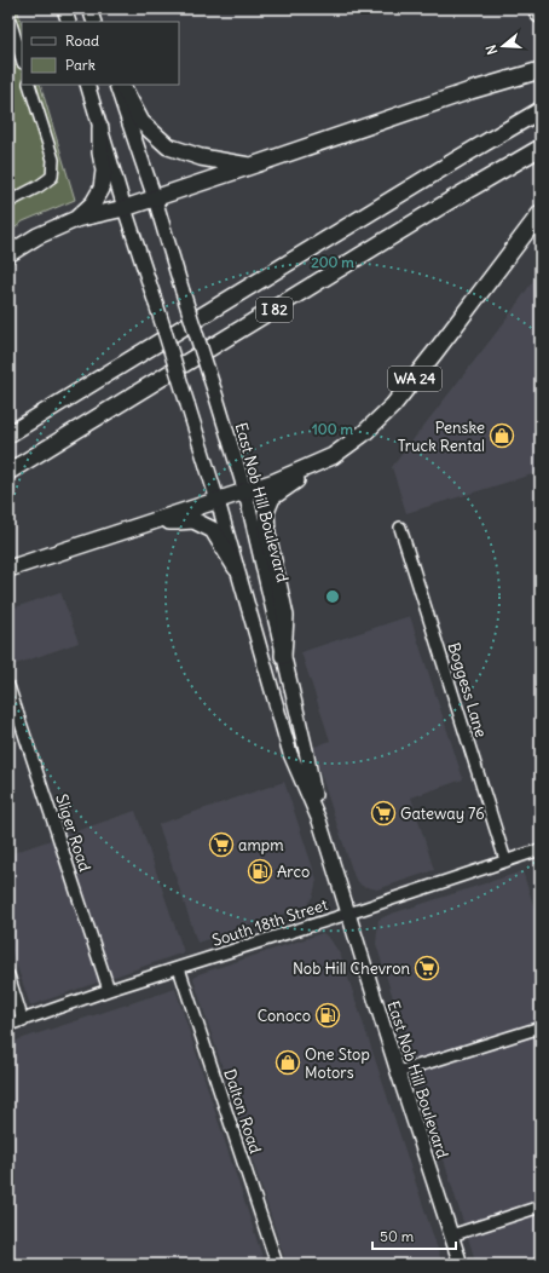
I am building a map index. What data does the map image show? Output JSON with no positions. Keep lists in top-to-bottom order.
{
  "streets": {
    "highway": ["I 82", "WA 24"],
    "main road": ["East Nob Hill Boulevard"],
    "street": [
      "Boggess Lane",
      "Sliger Road",
      "South 18th Street",
      "Dalton Road"
    ]
  },
  "crossings": [
    ["WA 24", "East Nob Hill Boulevard"],
    ["East Nob Hill Boulevard", "South 18th Street"],
    ["Boggess Lane", "South 18th Street"],
    ["Sliger Road", "South 18th Street"],
    ["South 18th Street", "Dalton Road"]
  ],
  "places": {
    "shop": ["Penske Truck Rental", "One Stop Motors"],
    "supermarket": ["Gateway 76", "ampm", "Nob Hill Chevron"],
    "fuel station": ["Arco", "Conoco"]
  },
  "legend": ["Road", "Park"],
  "scale_bar": "50 m",
  "north": "left",
  "rings": ["200 m", "100 m"]
}
